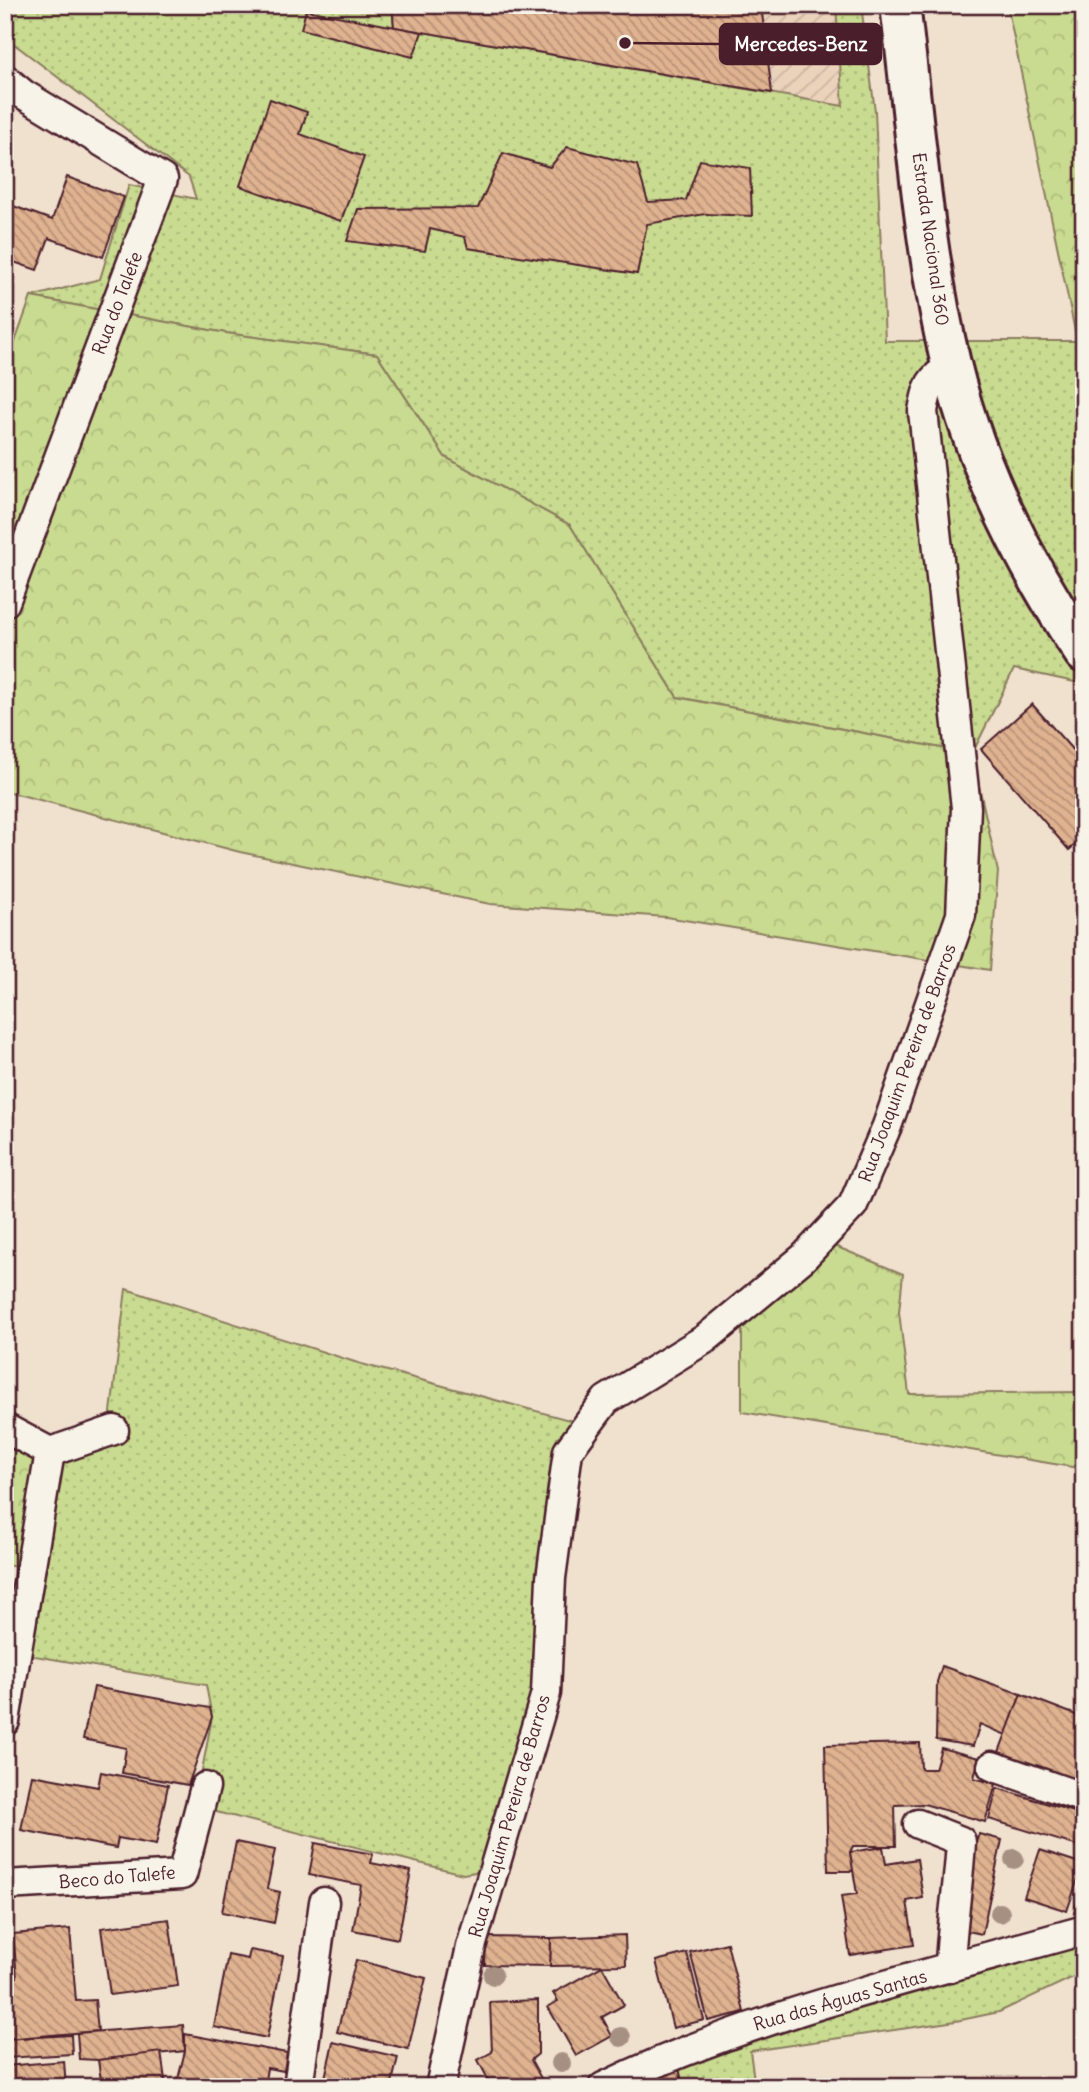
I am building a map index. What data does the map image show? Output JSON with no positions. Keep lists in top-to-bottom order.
{
  "streets": {
    "main road": ["Estrada Nacional 360"],
    "street": [
      "Rua do Talefe",
      "Rua Joaquim Pereira de Barros",
      "Beco do Talefe",
      "Rua das Águas Santas"
    ]
  },
  "crossings": [
    ["Estrada Nacional 360", "Rua Joaquim Pereira de Barros"]
  ],
  "places": ["Mercedes-Benz"]
}
